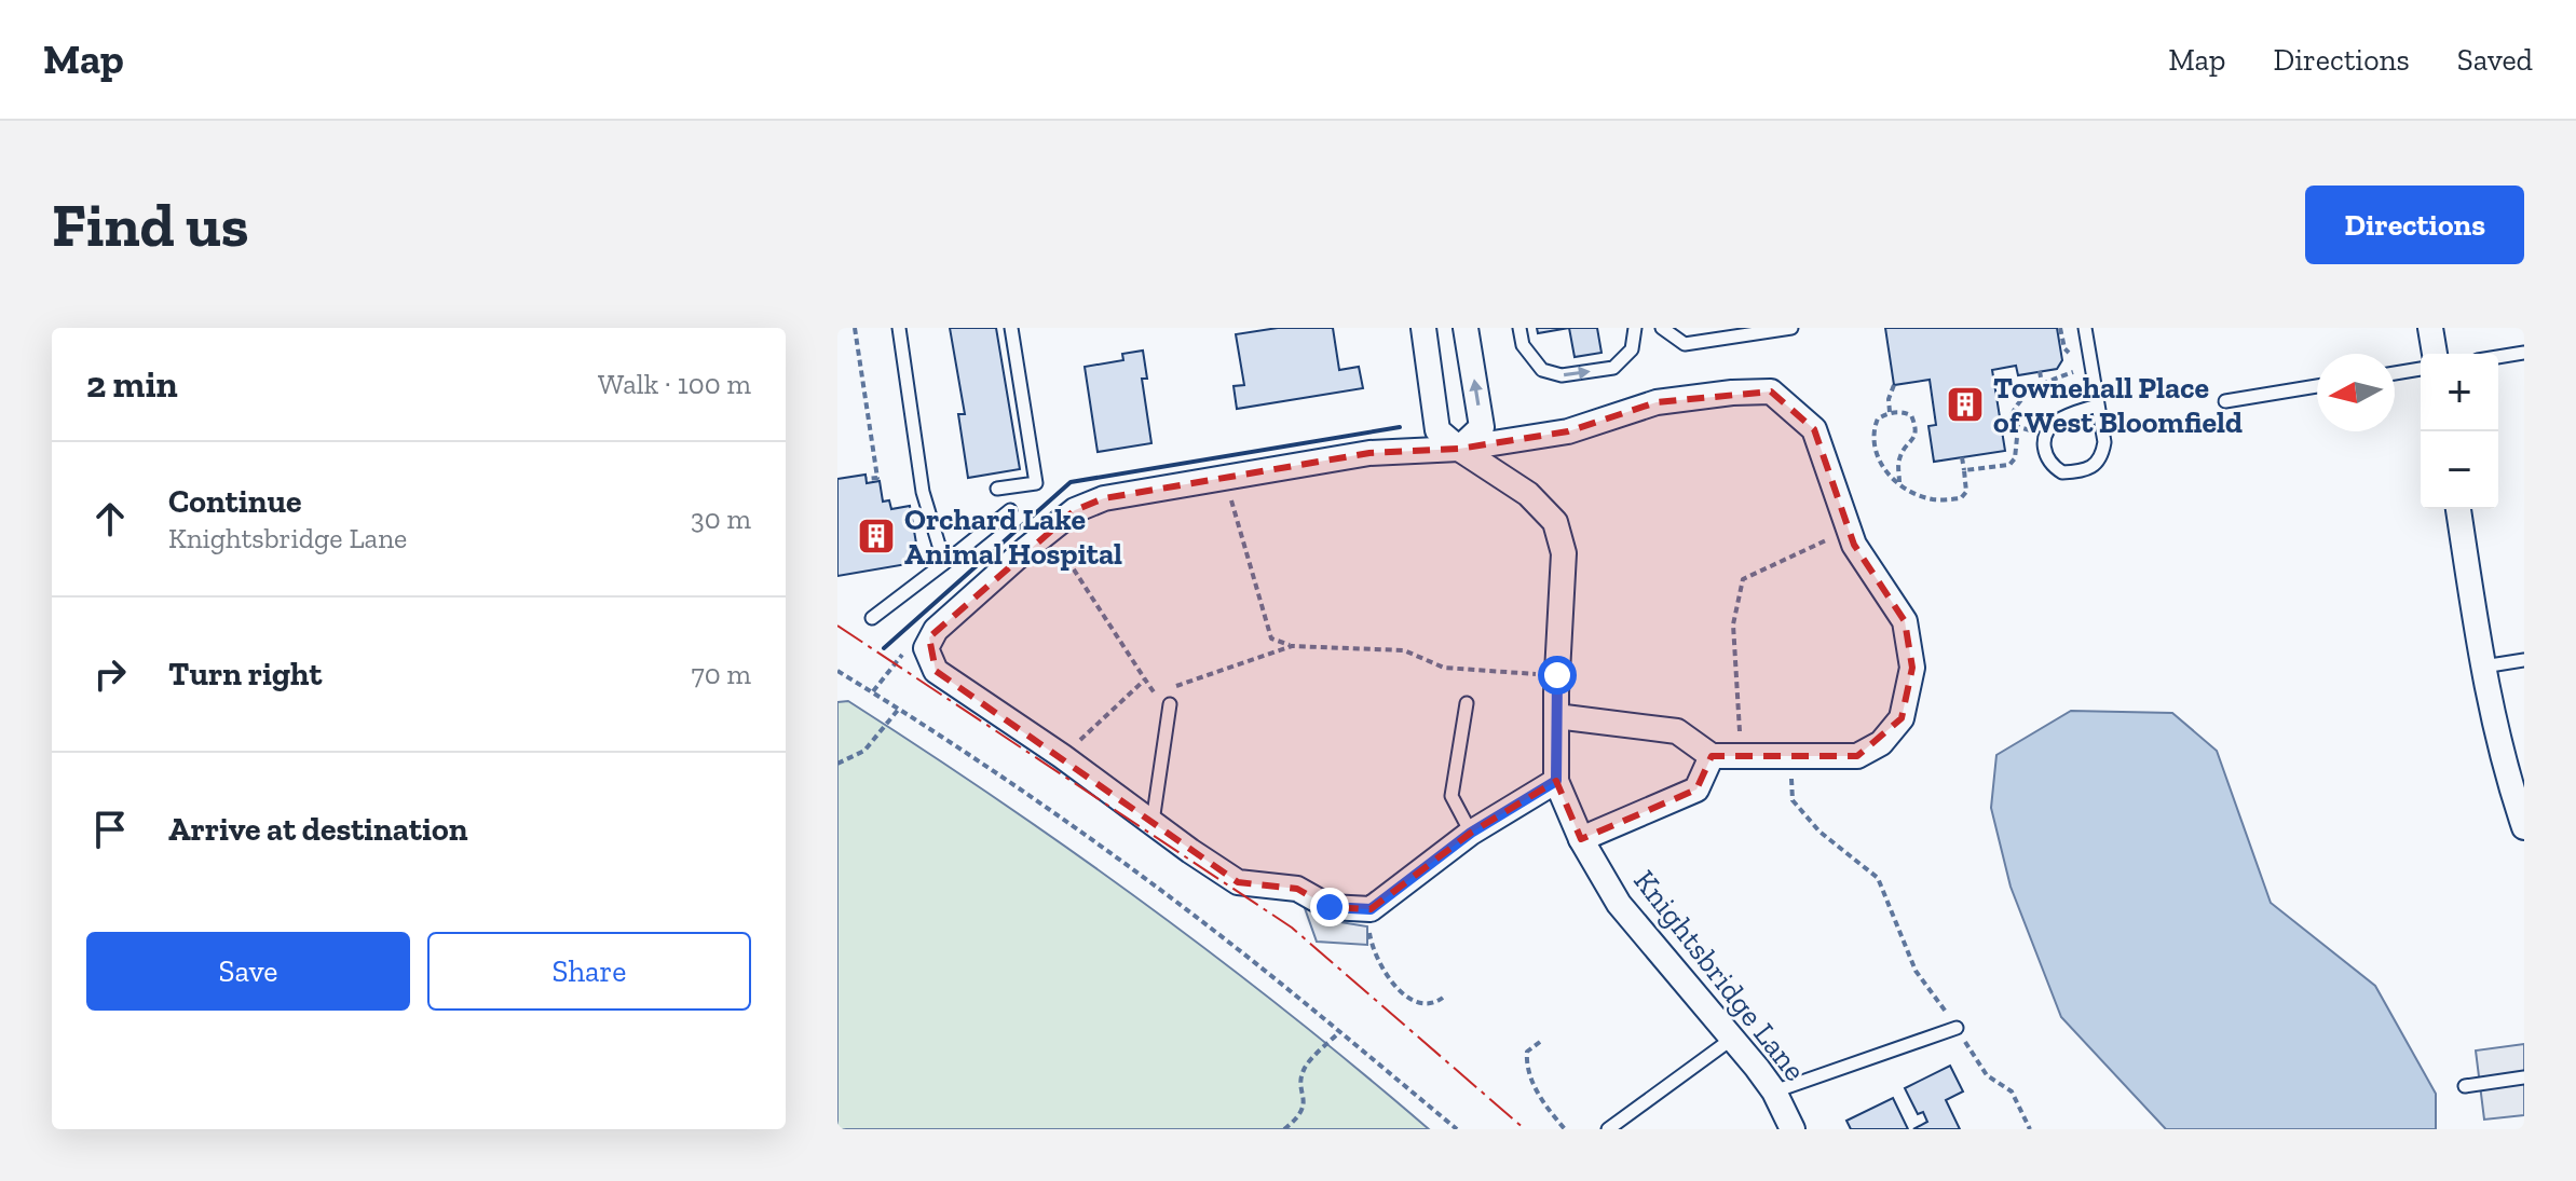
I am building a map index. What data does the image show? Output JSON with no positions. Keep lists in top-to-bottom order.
{
  "streets": {
    "street": ["Knightsbridge Lane"]
  },
  "places": {
    "building": ["Townehall Place of West Bloomfield", "Orchard Lake Animal Hospital"]
  },
  "north": "left",
  "page": {
    "header": "Map",
    "nav": ["Map", "Directions", "Saved"],
    "buttons": [
      "Directions",
      ["Save", "Share"]
    ],
    "title": "Find us",
    "heading": ["2 min", "Walk · 100 m"],
    "map_buttons": ["+", "−"],
    "list": [
      ["Continue", "Knightsbridge Lane", "30 m"],
      ["Turn right", "70 m"],
      "Arrive at destination"
    ]
  }
}
